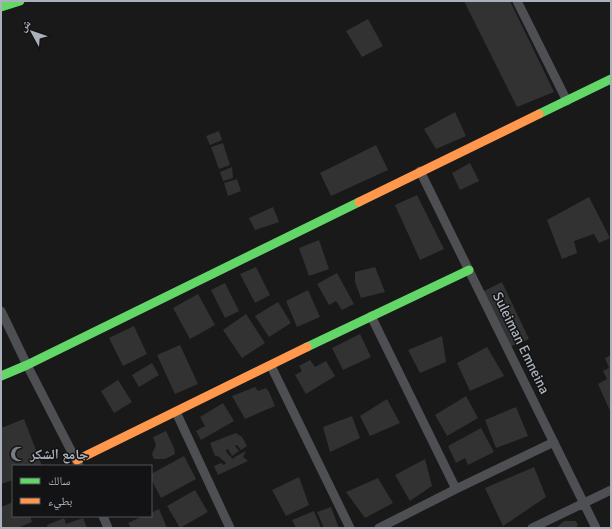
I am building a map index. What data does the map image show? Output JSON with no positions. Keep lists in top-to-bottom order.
{
  "streets": {
    "street": ["Suleiman Emneina"]
  },
  "places": {
    "mosque": ["جامع الشكر"]
  },
  "legend": ["سالك", "بطيء"],
  "north": "top left"
}
